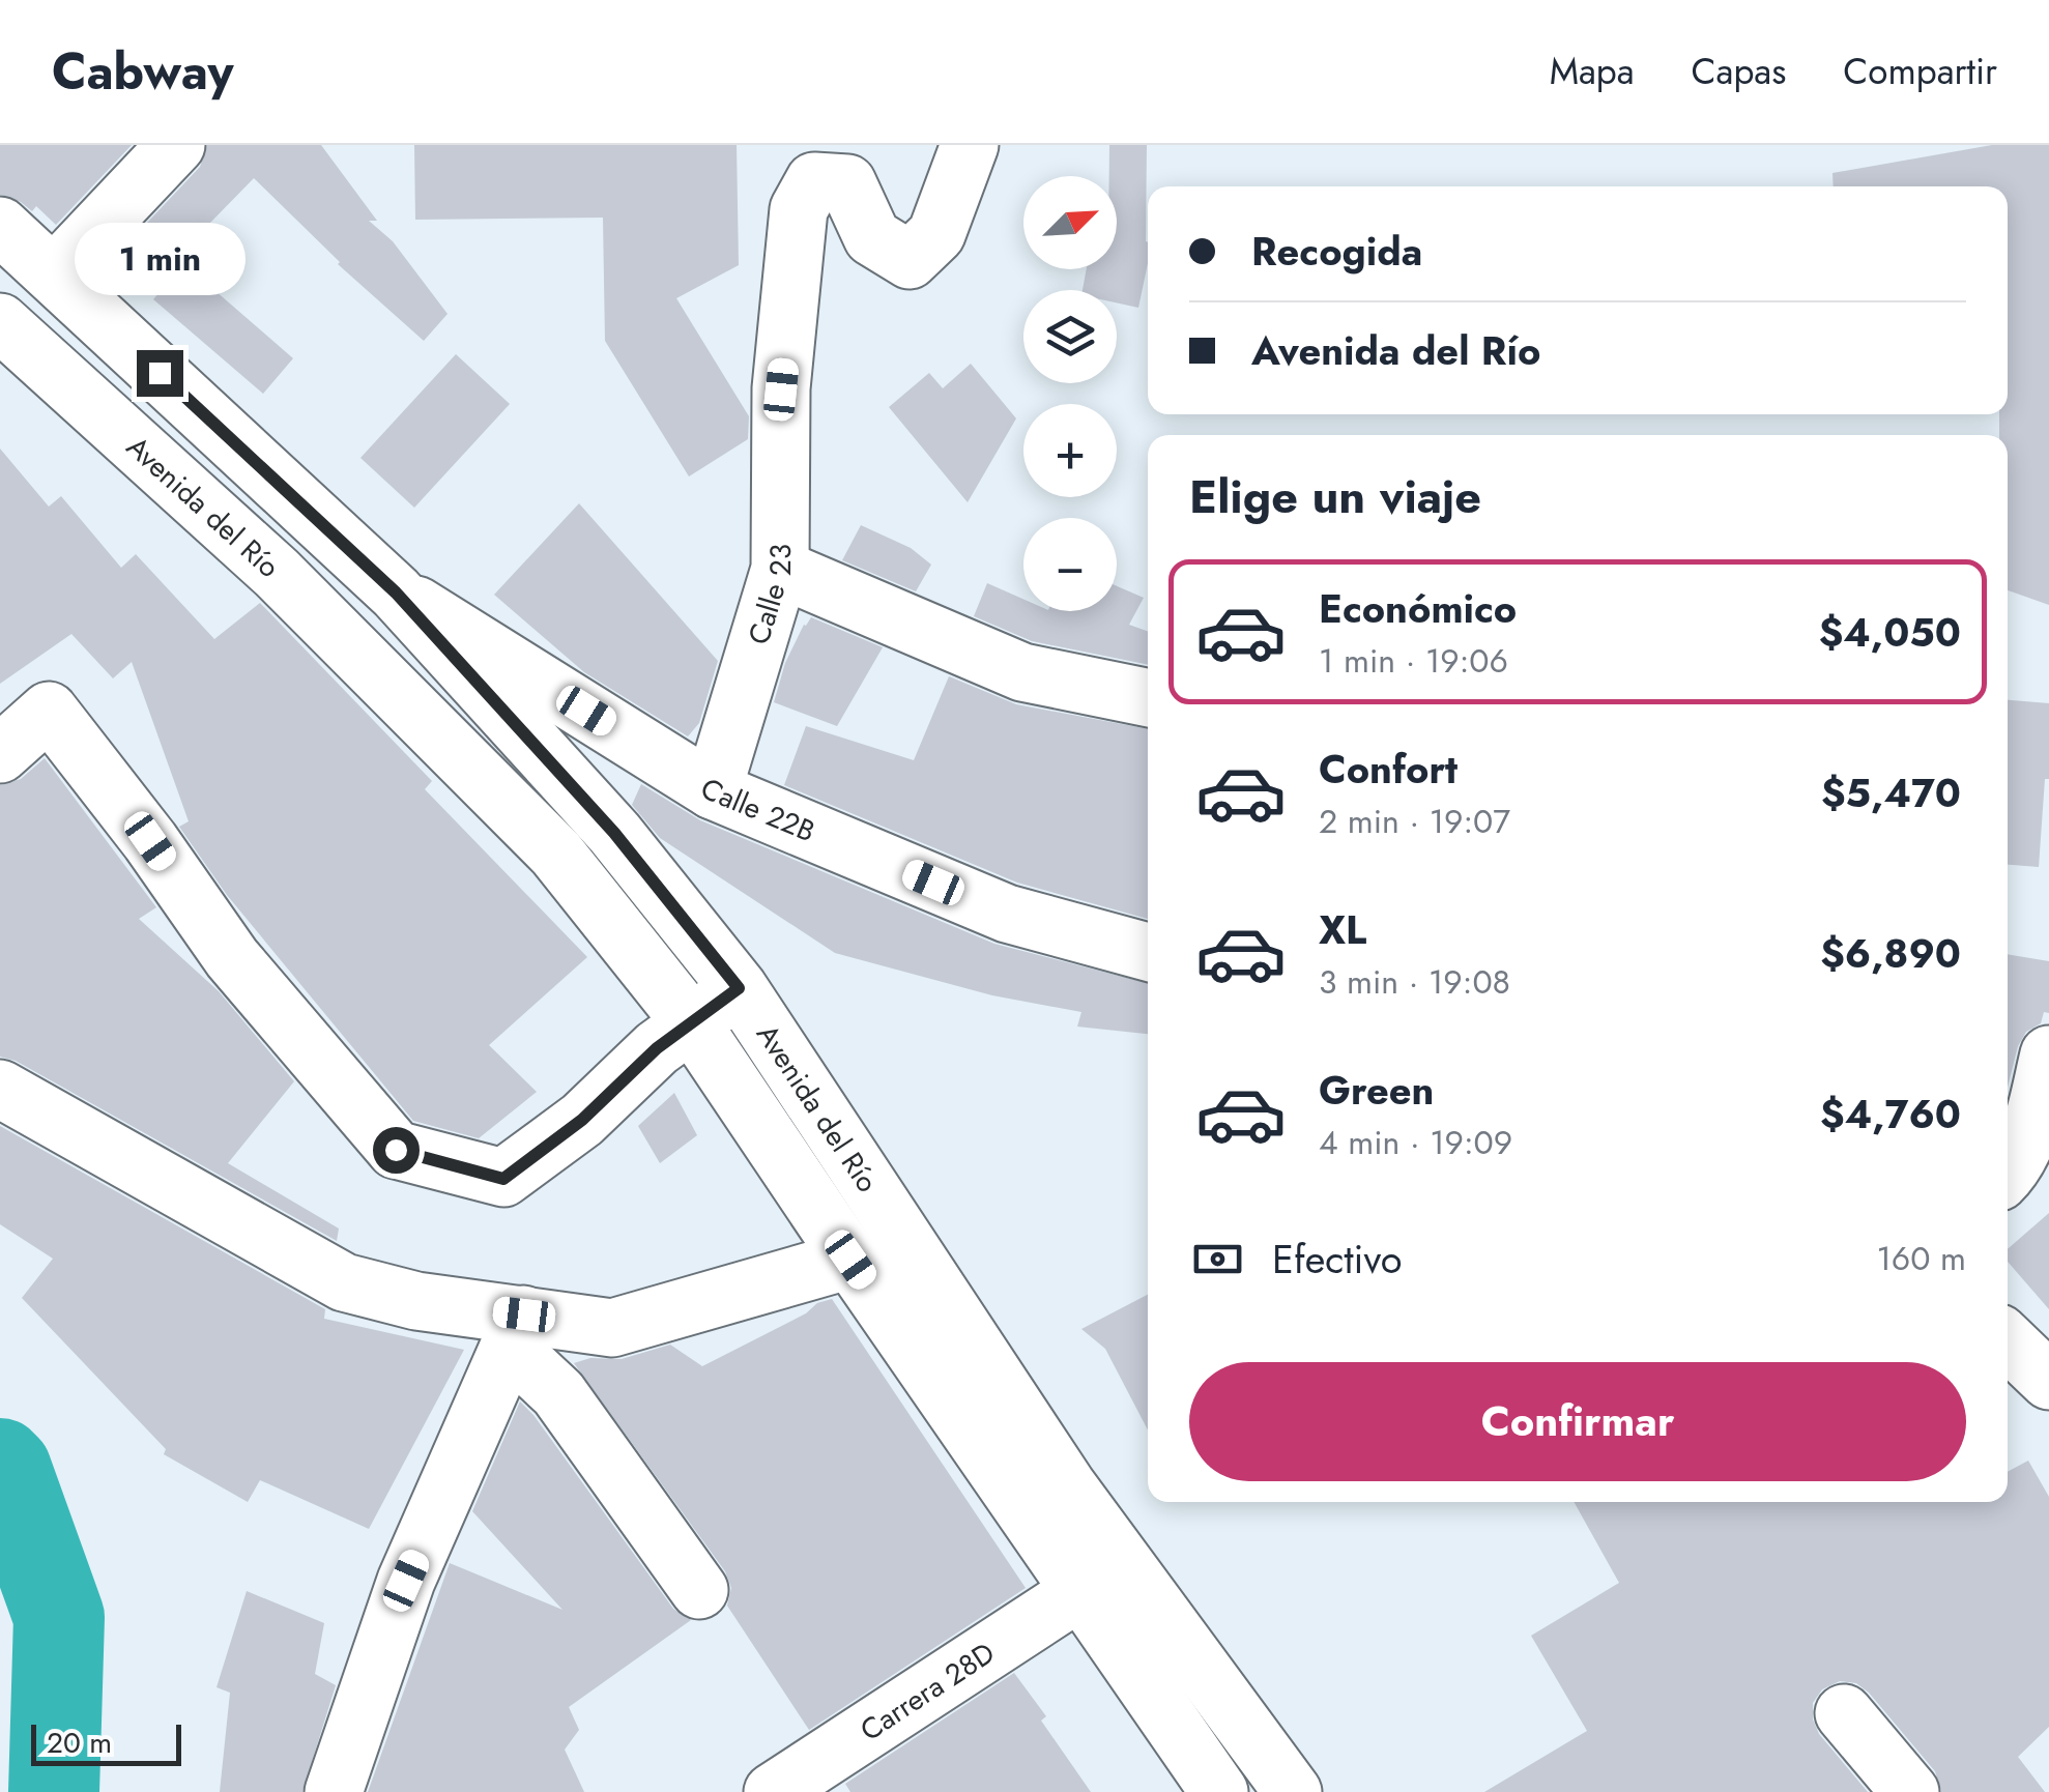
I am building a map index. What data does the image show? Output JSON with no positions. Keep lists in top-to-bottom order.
{
  "streets": {
    "street": [
      "Avenida del Río",
      "Calle 23",
      "Calle 22B",
      "Carrera 28D"
    ]
  },
  "crossings": [
    ["Avenida del Río", "Calle 22B"],
    ["Avenida del Río", "Carrera 28D"],
    ["Calle 23", "Calle 22B"]
  ],
  "scale_bar": "20 m",
  "north": "top right",
  "page": {
    "header": "Cabway",
    "nav": ["Mapa", "Capas", "Compartir"],
    "map_buttons": ["+", "−"],
    "banner": ["Recogida", "Avenida del Río"],
    "bubble": "1 min",
    "heading": "Elige un viaje",
    "list": [
      {
        "name": "Económico",
        "note": "1 min · 19:06",
        "value": "$4,050"
      },
      {
        "name": "Confort",
        "note": "2 min · 19:07",
        "value": "$5,470"
      },
      {
        "name": "XL",
        "note": "3 min · 19:08",
        "value": "$6,890"
      },
      {
        "name": "Green",
        "note": "4 min · 19:09",
        "value": "$4,760"
      }
    ],
    "pay": ["Efectivo", "160 m"],
    "buttons": "Confirmar",
    "scale": "20 m"
  }
}
